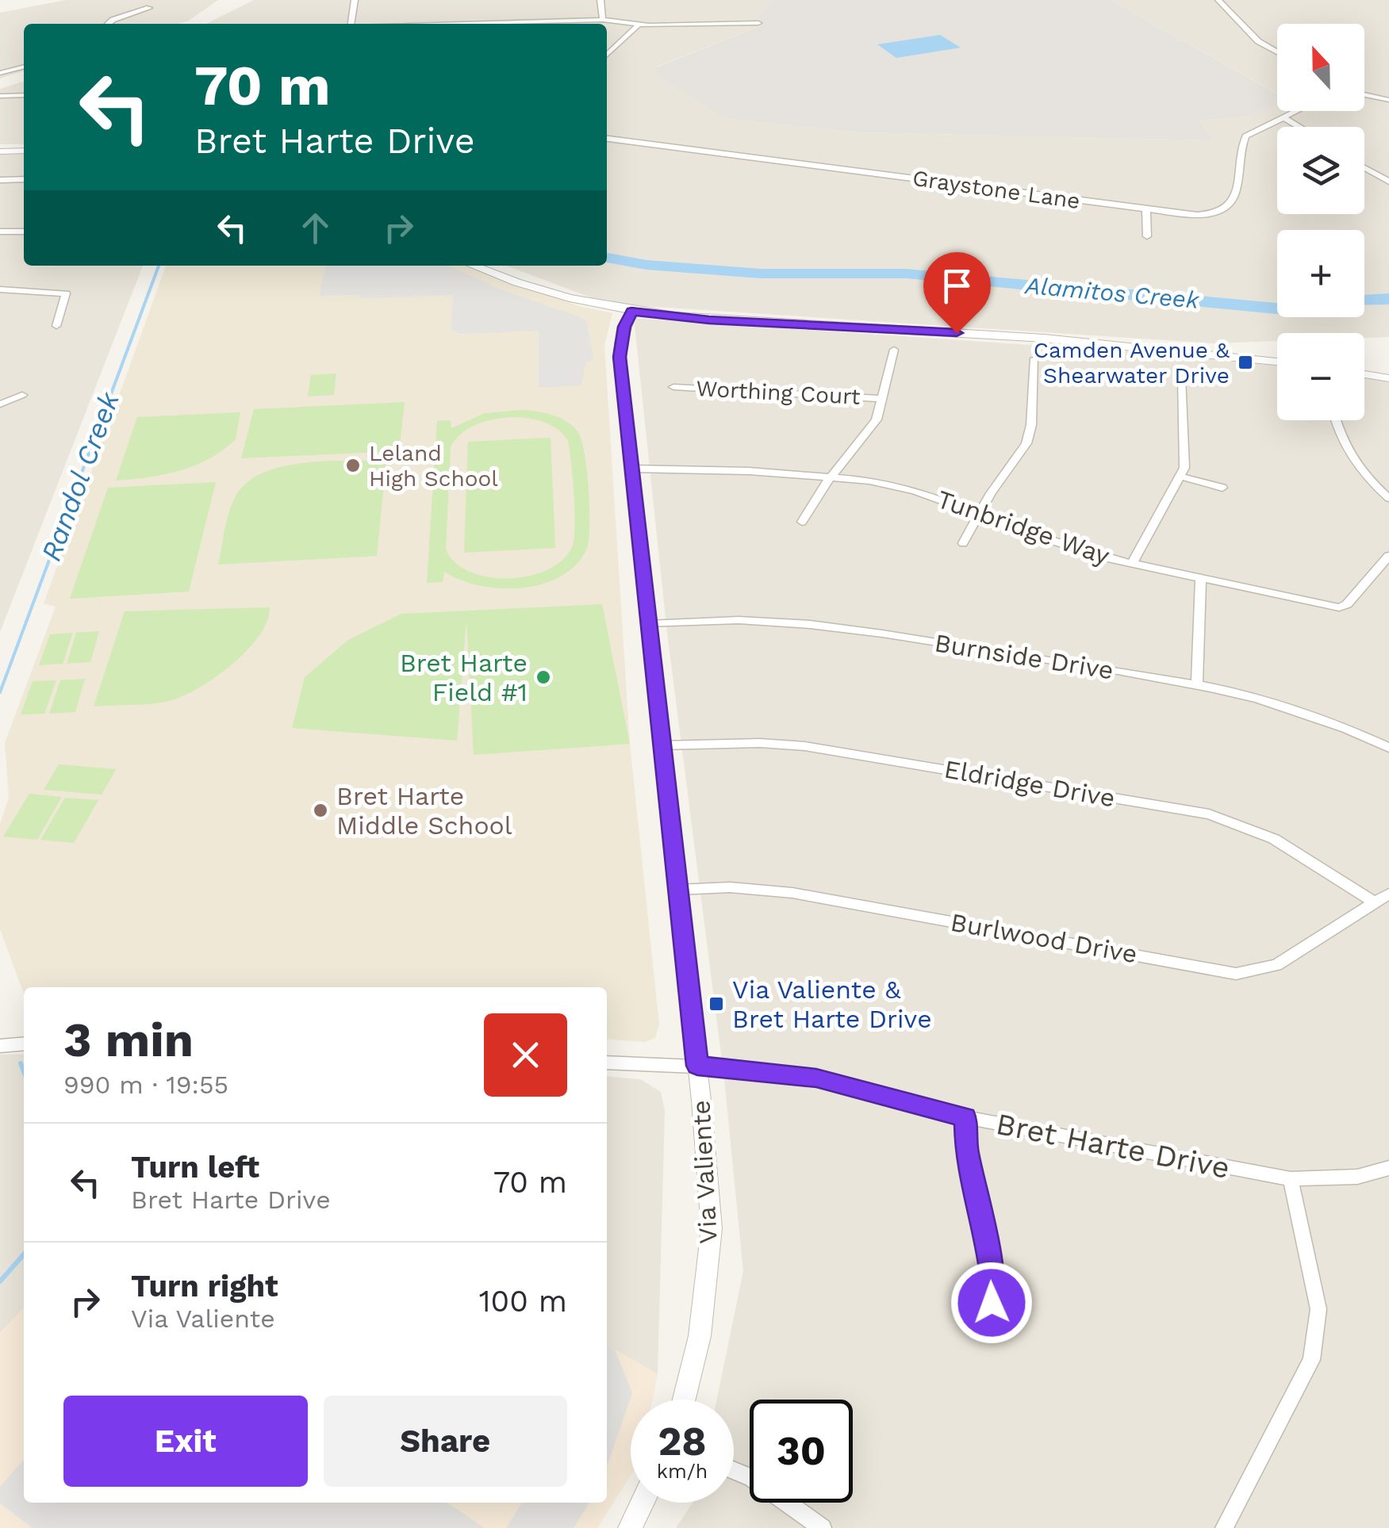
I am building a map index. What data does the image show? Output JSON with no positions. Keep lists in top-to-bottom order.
{
  "streets": {
    "street": [
      "Graystone Lane",
      "Worthing Court",
      "Tunbridge Way",
      "Burnside Drive",
      "Eldridge Drive",
      "Burlwood Drive",
      "Bret Harte Drive",
      "Via Valiente"
    ]
  },
  "crossings": [
    ["Tunbridge Way", "Via Valiente"],
    ["Burnside Drive", "Via Valiente"],
    ["Eldridge Drive", "Burlwood Drive"],
    ["Eldridge Drive", "Via Valiente"],
    ["Burlwood Drive", "Via Valiente"],
    ["Bret Harte Drive", "Via Valiente"]
  ],
  "water": ["Alamitos Creek", "Randol Creek"],
  "places": {
    "transit": ["Camden Avenue & Shearwater Drive", "Via Valiente & Bret Harte Drive"],
    "other": ["Leland High School", "Bret Harte Field #1", "Bret Harte Middle School"]
  },
  "north": "top",
  "page": {
    "map_buttons": ["+", "−"],
    "turn": ["70 m", "Bret Harte Drive"],
    "heading": ["3 min", "990 m · 19:55"],
    "list": [
      {
        "name": "Turn left",
        "note": "Bret Harte Drive",
        "value": "70 m"
      },
      {
        "name": "Turn right",
        "note": "Via Valiente",
        "value": "100 m"
      }
    ],
    "buttons": ["Exit", "Share"],
    "speed": "28 km/h",
    "limit": "30"
  }
}
